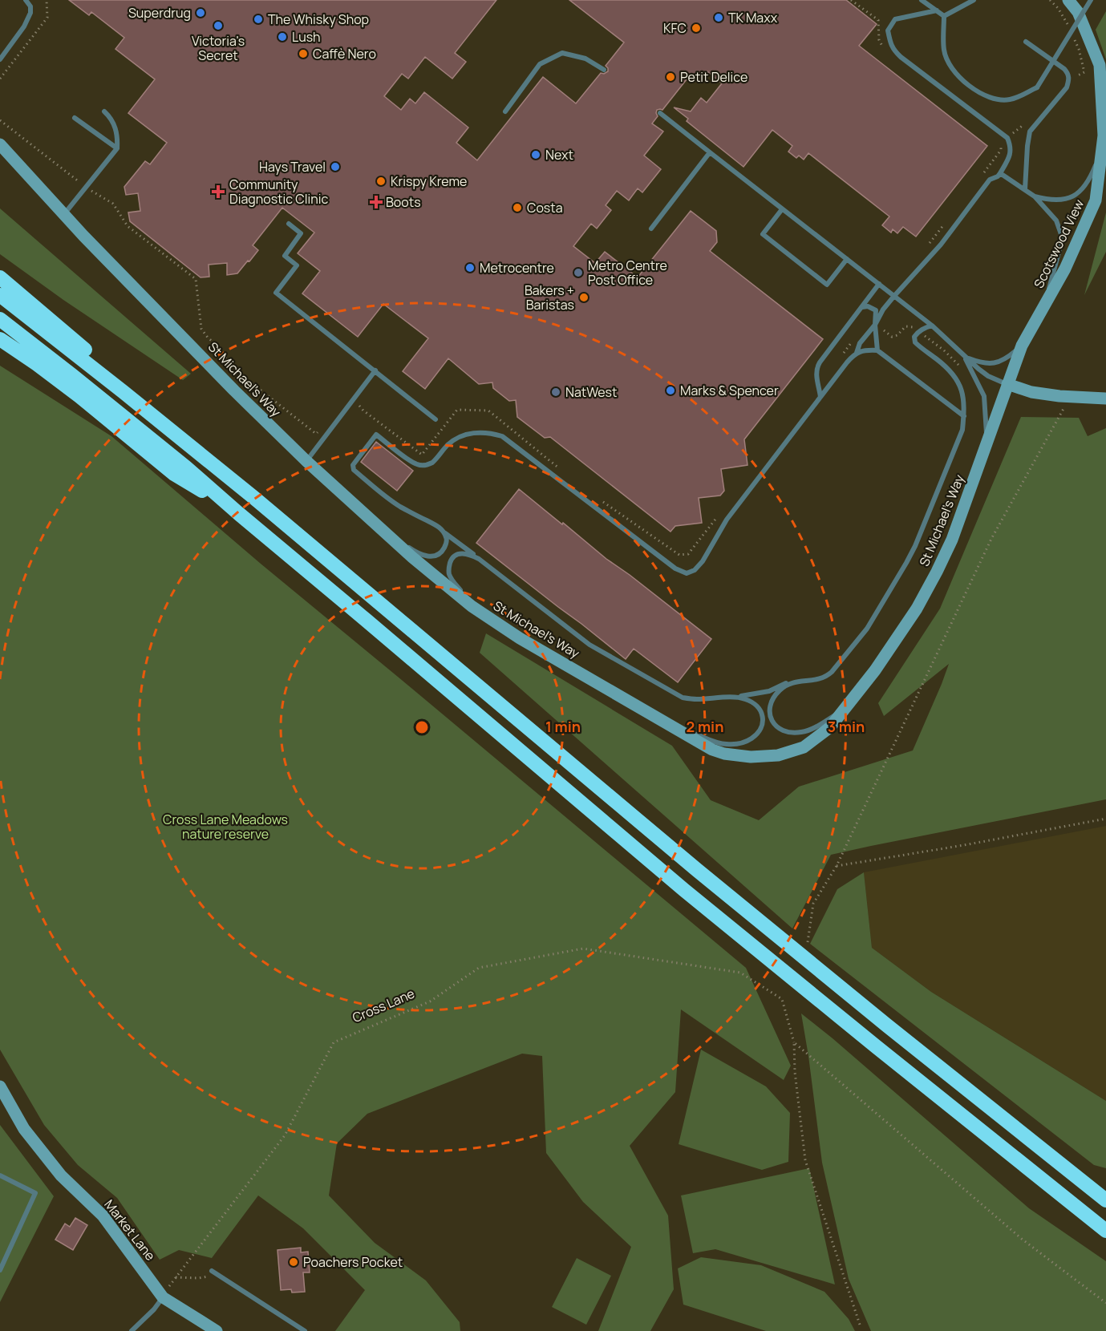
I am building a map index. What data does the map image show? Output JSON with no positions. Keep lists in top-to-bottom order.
{
  "streets": {
    "street": ["Scotswood View", "St Michael's Way", "Market Lane"],
    "path": ["Cross Lane"]
  },
  "crossings": [
    ["Scotswood View", "St Michael's Way"],
    ["Cross Lane", "Market Lane"]
  ],
  "parks": ["Cross Lane Meadows nature reserve"],
  "places": {
    "other": [
      "Superdrug",
      "TK Maxx",
      "The Whisky Shop",
      "Victoria's Secret",
      "KFC",
      "Lush",
      "Caffè Nero",
      "Petit Delice",
      "Next",
      "Hays Travel",
      "Krispy Kreme",
      "Costa",
      "Metrocentre",
      "Metro Centre Post Office",
      "Bakers + Baristas",
      "Marks & Spencer",
      "NatWest",
      "Poachers Pocket"
    ],
    "health": ["Community Diagnostic Clinic", "Boots"]
  },
  "rings": ["1 min", "2 min", "3 min"]
}
